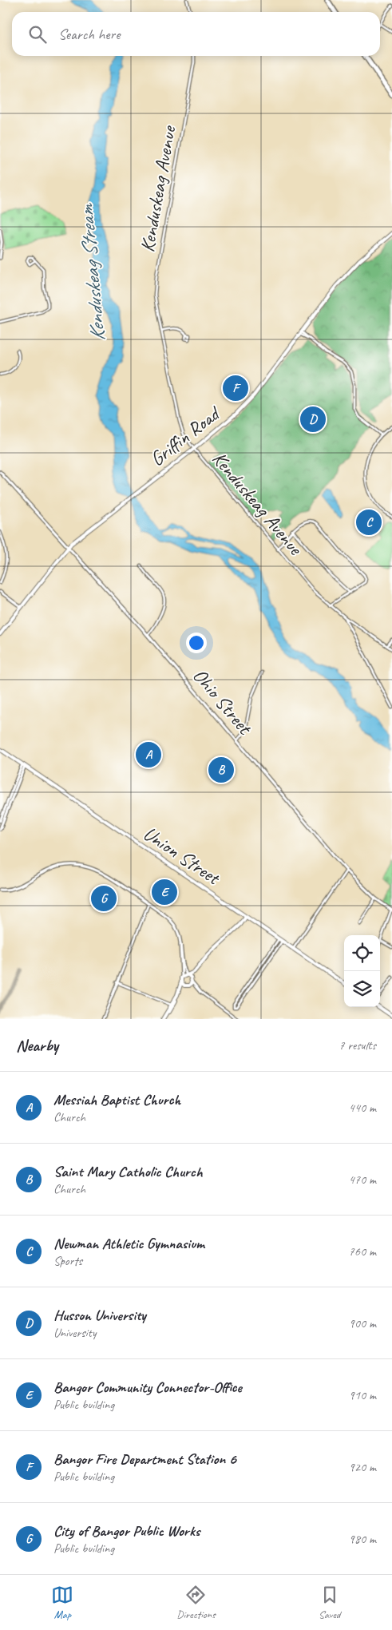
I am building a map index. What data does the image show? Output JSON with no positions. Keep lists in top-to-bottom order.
{
  "streets": {
    "main road": ["Griffin Road", "Union Street"],
    "street": ["Kenduskeag Avenue", "Ohio Street"]
  },
  "crossings": [
    ["Kenduskeag Avenue", "Griffin Road"],
    ["Griffin Road", "Ohio Street"]
  ],
  "water": ["Kenduskeag Stream"],
  "page": {
    "search": "Search here",
    "pins": [
      "F",
      "D",
      "C",
      "A",
      "B",
      "E",
      "G"
    ],
    "heading": ["Nearby", "7 results"],
    "list": [
      {
        "mark": "A",
        "name": "Messiah Baptist Church",
        "note": "Church",
        "value": "440 m"
      },
      {
        "mark": "B",
        "name": "Saint Mary Catholic Church",
        "note": "Church",
        "value": "470 m"
      },
      {
        "mark": "C",
        "name": "Newman Athletic Gymnasium",
        "note": "Sports",
        "value": "760 m"
      },
      {
        "mark": "D",
        "name": "Husson University",
        "note": "University",
        "value": "900 m"
      },
      {
        "mark": "E",
        "name": "Bangor Community Connector-Office",
        "note": "Public building",
        "value": "910 m"
      },
      {
        "mark": "F",
        "name": "Bangor Fire Department Station 6",
        "note": "Public building",
        "value": "920 m"
      },
      {
        "mark": "G",
        "name": "City of Bangor Public Works",
        "note": "Public building",
        "value": "980 m"
      }
    ],
    "nav": ["Map", "Directions", "Saved"]
  }
}
